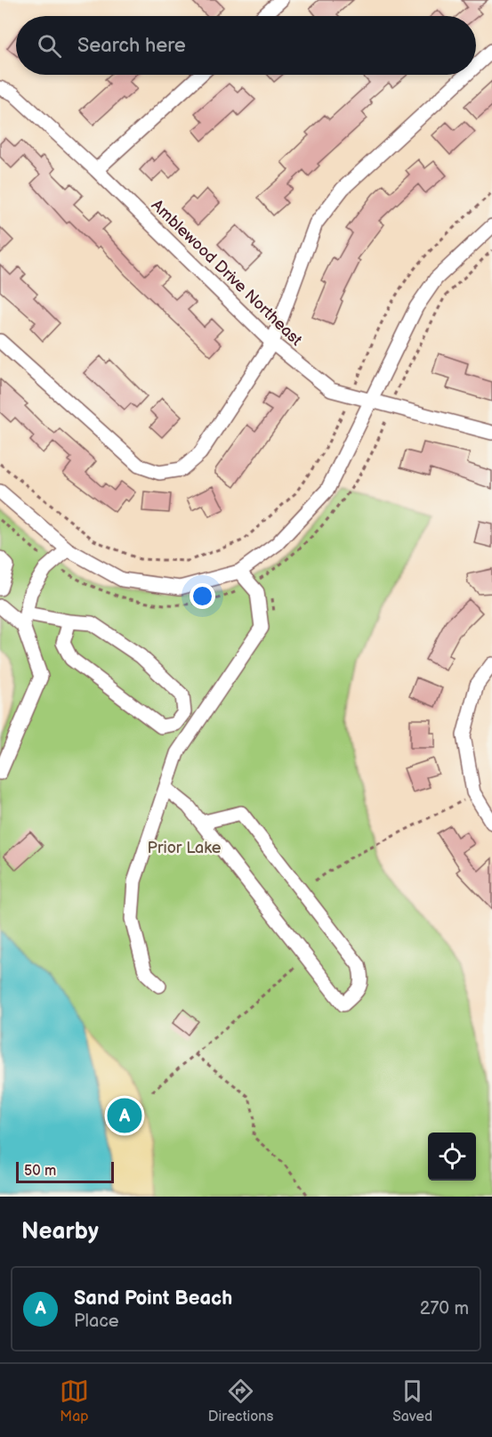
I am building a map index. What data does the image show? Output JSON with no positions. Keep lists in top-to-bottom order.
{
  "streets": {
    "street": ["Amblewood Drive Northeast"]
  },
  "parks": ["Prior Lake"],
  "scale_bar": "50 m",
  "page": {
    "search": "Search here",
    "pins": "A",
    "scale": "50 m",
    "heading": "Nearby",
    "list": [
      {
        "mark": "A",
        "name": "Sand Point Beach",
        "note": "Place",
        "value": "270 m"
      }
    ],
    "nav": ["Map", "Directions", "Saved"]
  }
}
